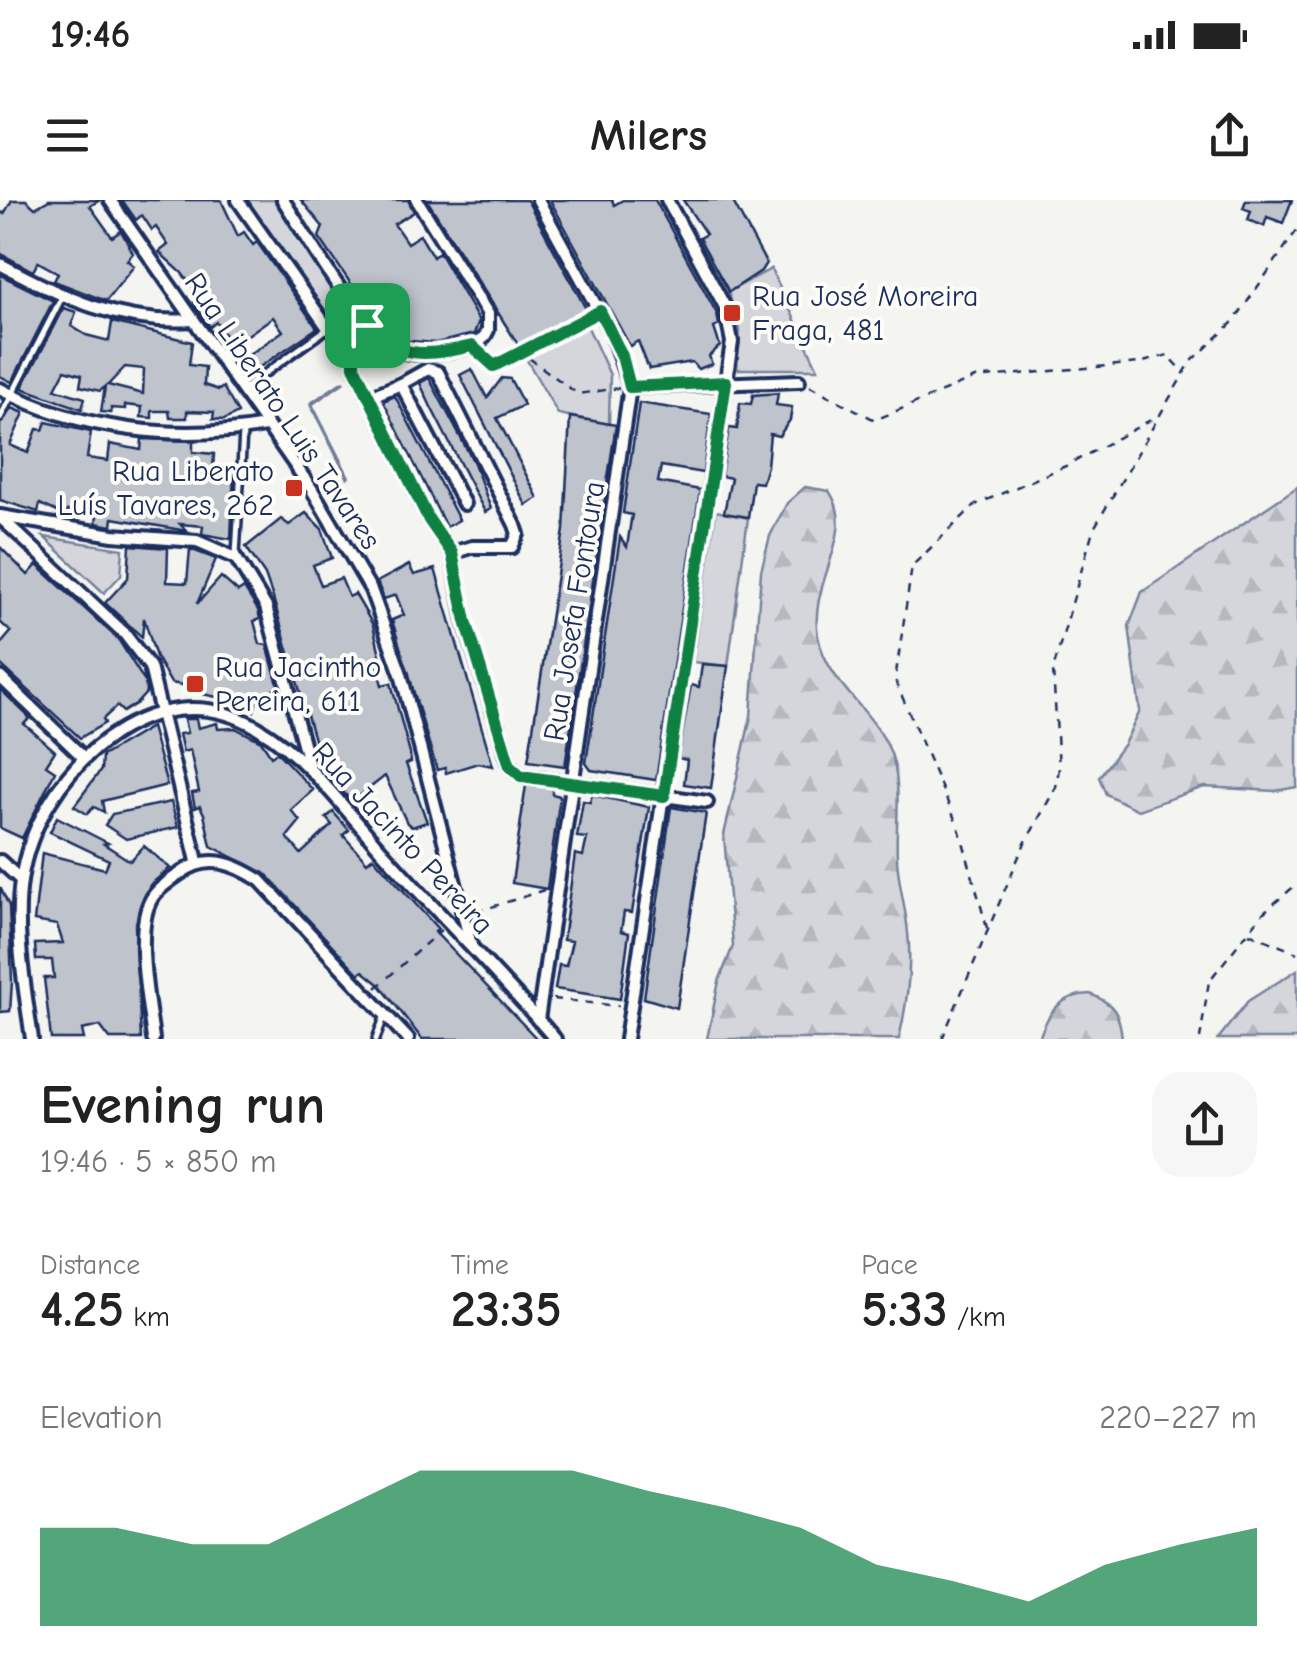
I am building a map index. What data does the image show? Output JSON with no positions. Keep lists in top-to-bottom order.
{
  "streets": {
    "street": ["Rua Liberato Luis Tavares", "Rua Josefa Fontoura", "Rua Jacinto Pereira"]
  },
  "crossings": [
    ["Rua Liberato Luis Tavares", "Rua Jacinto Pereira"],
    ["Rua Josefa Fontoura", "Rua Jacinto Pereira"]
  ],
  "places": {
    "transit": ["Rua José Moreira Fraga, 481", "Rua Liberato Luís Tavares, 262", "Rua Jacintho Pereira, 611"]
  },
  "page": {
    "status": "19:46",
    "header": "Milers",
    "heading": ["Evening run", "19:46 · 5 × 850 m"],
    "stats": [
      ["Distance", "4.25 km"],
      ["Time", "23:35"],
      ["Pace", "5:33 /km"]
    ],
    "chart": ["Elevation", "220–227 m"]
  }
}
